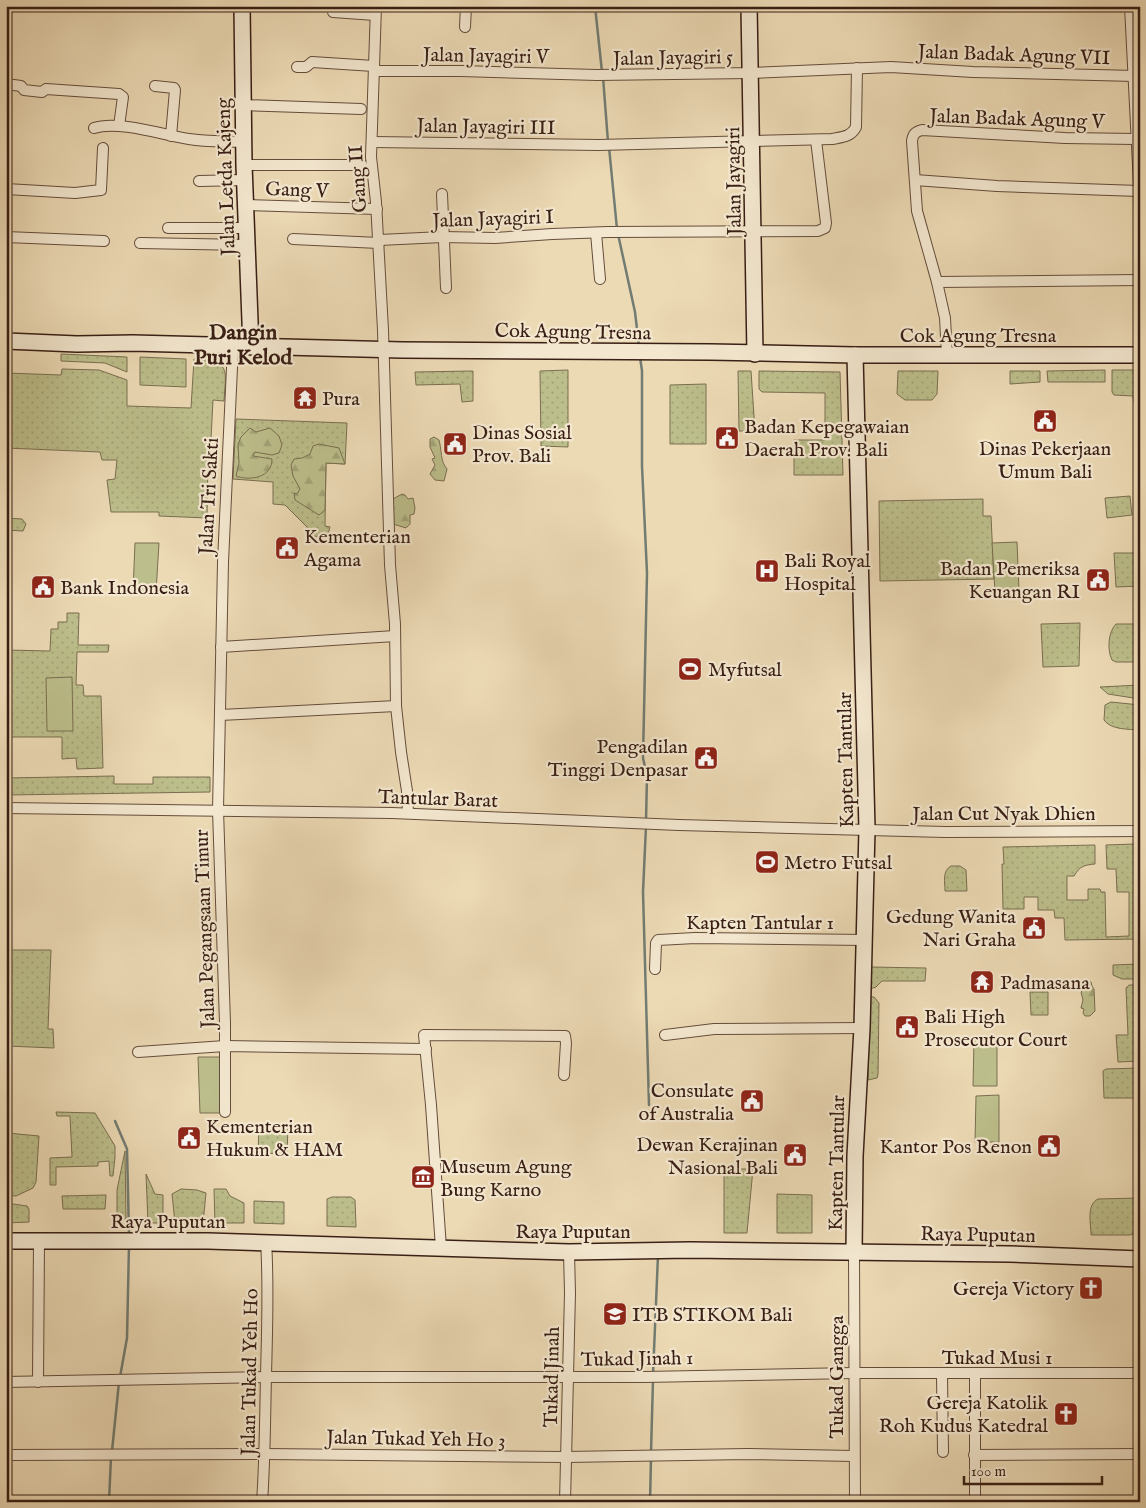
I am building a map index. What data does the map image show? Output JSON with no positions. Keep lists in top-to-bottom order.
{
  "streets": {
    "main road": [
      "Jalan Letda Kajeng",
      "Jalan Jayagiri",
      "Cok Agung Tresna",
      "Kapten Tantular",
      "Raya Puputan"
    ],
    "street": [
      "Jalan Badak Agung VII",
      "Jalan Jayagiri V",
      "Jalan Jayagiri 5",
      "Jalan Badak Agung V",
      "Jalan Jayagiri III",
      "Gang II",
      "Gang V",
      "Jalan Jayagiri I",
      "Jalan Tri Sakti",
      "Tantular Barat",
      "Jalan Cut Nyak Dhien",
      "Kapten Tantular 1",
      "Jalan Pegangsaan Timur",
      "Tukad Musi 1",
      "Tukad Jinah 1",
      "Jalan Tukad Yeh Ho",
      "Tukad Jinah",
      "Tukad Gangga",
      "Jalan Tukad Yeh Ho 3"
    ]
  },
  "crossings": [
    ["Jalan Badak Agung VII", "Jalan Jayagiri 5"],
    ["Jalan Badak Agung VII", "Jalan Jayagiri III"],
    ["Jalan Jayagiri V", "Jalan Jayagiri 5"],
    ["Jalan Jayagiri V", "Gang II"],
    ["Jalan Jayagiri 5", "Jalan Jayagiri III"],
    ["Jalan Jayagiri 5", "Jalan Jayagiri"],
    ["Jalan Badak Agung V", "Cok Agung Tresna"],
    ["Jalan Jayagiri III", "Gang II"],
    ["Jalan Jayagiri III", "Jalan Jayagiri"],
    ["Jalan Jayagiri III", "Jalan Jayagiri I"],
    ["Jalan Letda Kajeng", "Gang V"],
    ["Jalan Letda Kajeng", "Cok Agung Tresna"],
    ["Gang II", "Gang V"],
    ["Gang II", "Jalan Jayagiri I"],
    ["Gang II", "Cok Agung Tresna"],
    ["Gang II", "Tantular Barat"],
    ["Jalan Jayagiri", "Jalan Jayagiri I"],
    ["Jalan Jayagiri", "Cok Agung Tresna"],
    ["Cok Agung Tresna", "Jalan Tri Sakti"],
    ["Cok Agung Tresna", "Kapten Tantular"],
    ["Jalan Tri Sakti", "Jalan Pegangsaan Timur"],
    ["Kapten Tantular", "Tantular Barat"],
    ["Kapten Tantular", "Jalan Cut Nyak Dhien"],
    ["Kapten Tantular", "Kapten Tantular 1"],
    ["Kapten Tantular", "Raya Puputan"],
    ["Kapten Tantular", "Tukad Gangga"],
    ["Tantular Barat", "Jalan Cut Nyak Dhien"],
    ["Tantular Barat", "Jalan Pegangsaan Timur"],
    ["Raya Puputan", "Jalan Tukad Yeh Ho"],
    ["Raya Puputan", "Tukad Jinah"],
    ["Raya Puputan", "Tukad Gangga"],
    ["Tukad Musi 1", "Tukad Jinah 1"],
    ["Tukad Musi 1", "Tukad Gangga"],
    ["Tukad Jinah 1", "Jalan Tukad Yeh Ho"],
    ["Tukad Jinah 1", "Tukad Jinah"],
    ["Jalan Tukad Yeh Ho", "Jalan Tukad Yeh Ho 3"],
    ["Tukad Jinah", "Jalan Tukad Yeh Ho 3"],
    ["Tukad Gangga", "Jalan Tukad Yeh Ho 3"]
  ],
  "districts": ["Dangin Puri Kelod"],
  "places": {
    "temple": ["Pura", "Padmasana"],
    "public building": [
      "Dinas Pekerjaan Umum Bali",
      "Badan Kepegawaian Daerah Prov. Bali",
      "Dinas Sosial Prov. Bali",
      "Kementerian Agama",
      "Badan Pemeriksa Keuangan RI",
      "Bank Indonesia",
      "Pengadilan Tinggi Denpasar",
      "Gedung Wanita Nari Graha",
      "Bali High Prosecutor Court",
      "Consulate of Australia",
      "Kementerian Hukum & HAM",
      "Kantor Pos Renon",
      "Dewan Kerajinan Nasional Bali"
    ],
    "hospital": ["Bali Royal Hospital"],
    "sports": ["Myfutsal", "Metro Futsal"],
    "museum": ["Museum Agung Bung Karno"],
    "church": ["Gereja Victory", "Gereja Katolik Roh Kudus Katedral"],
    "school or university": ["ITB STIKOM Bali"]
  },
  "scale_bar": "100 m"
}
